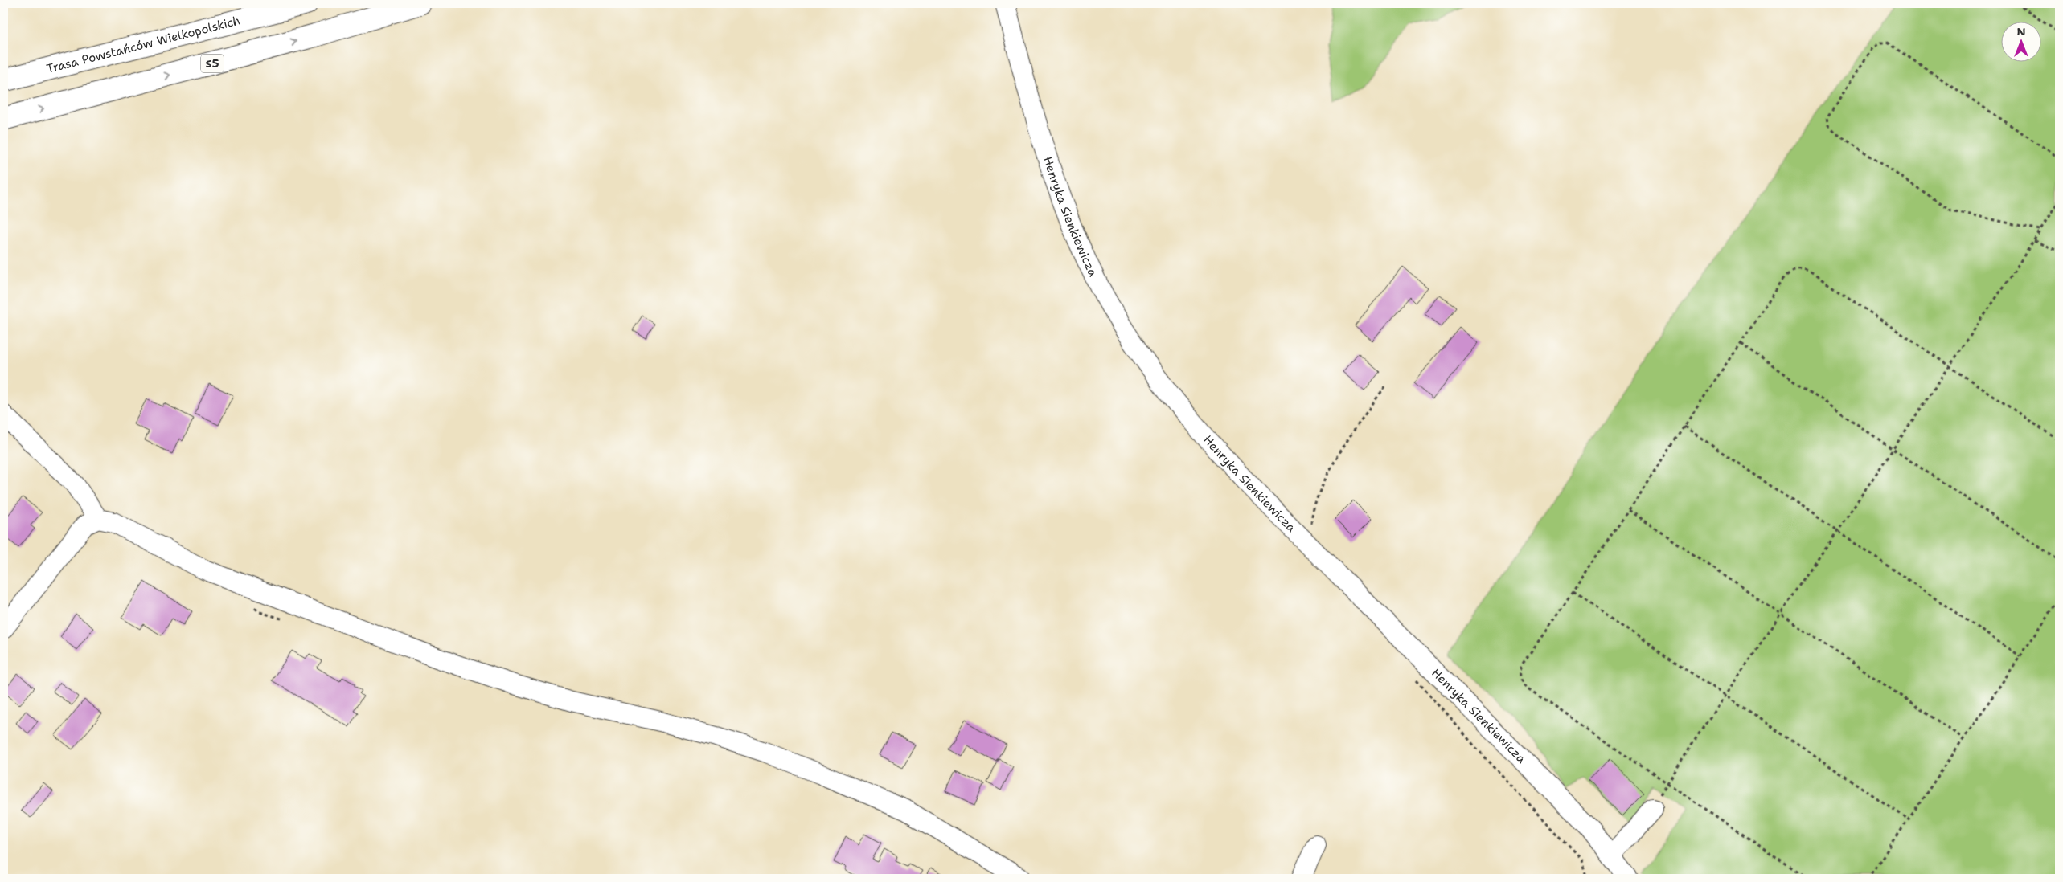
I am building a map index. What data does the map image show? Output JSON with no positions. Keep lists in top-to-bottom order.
{
  "streets": {
    "highway": ["Trasa Powstańców Wielkopolskich", "S5"],
    "street": ["Henryka Sienkiewicza"]
  },
  "north": "top"
}
